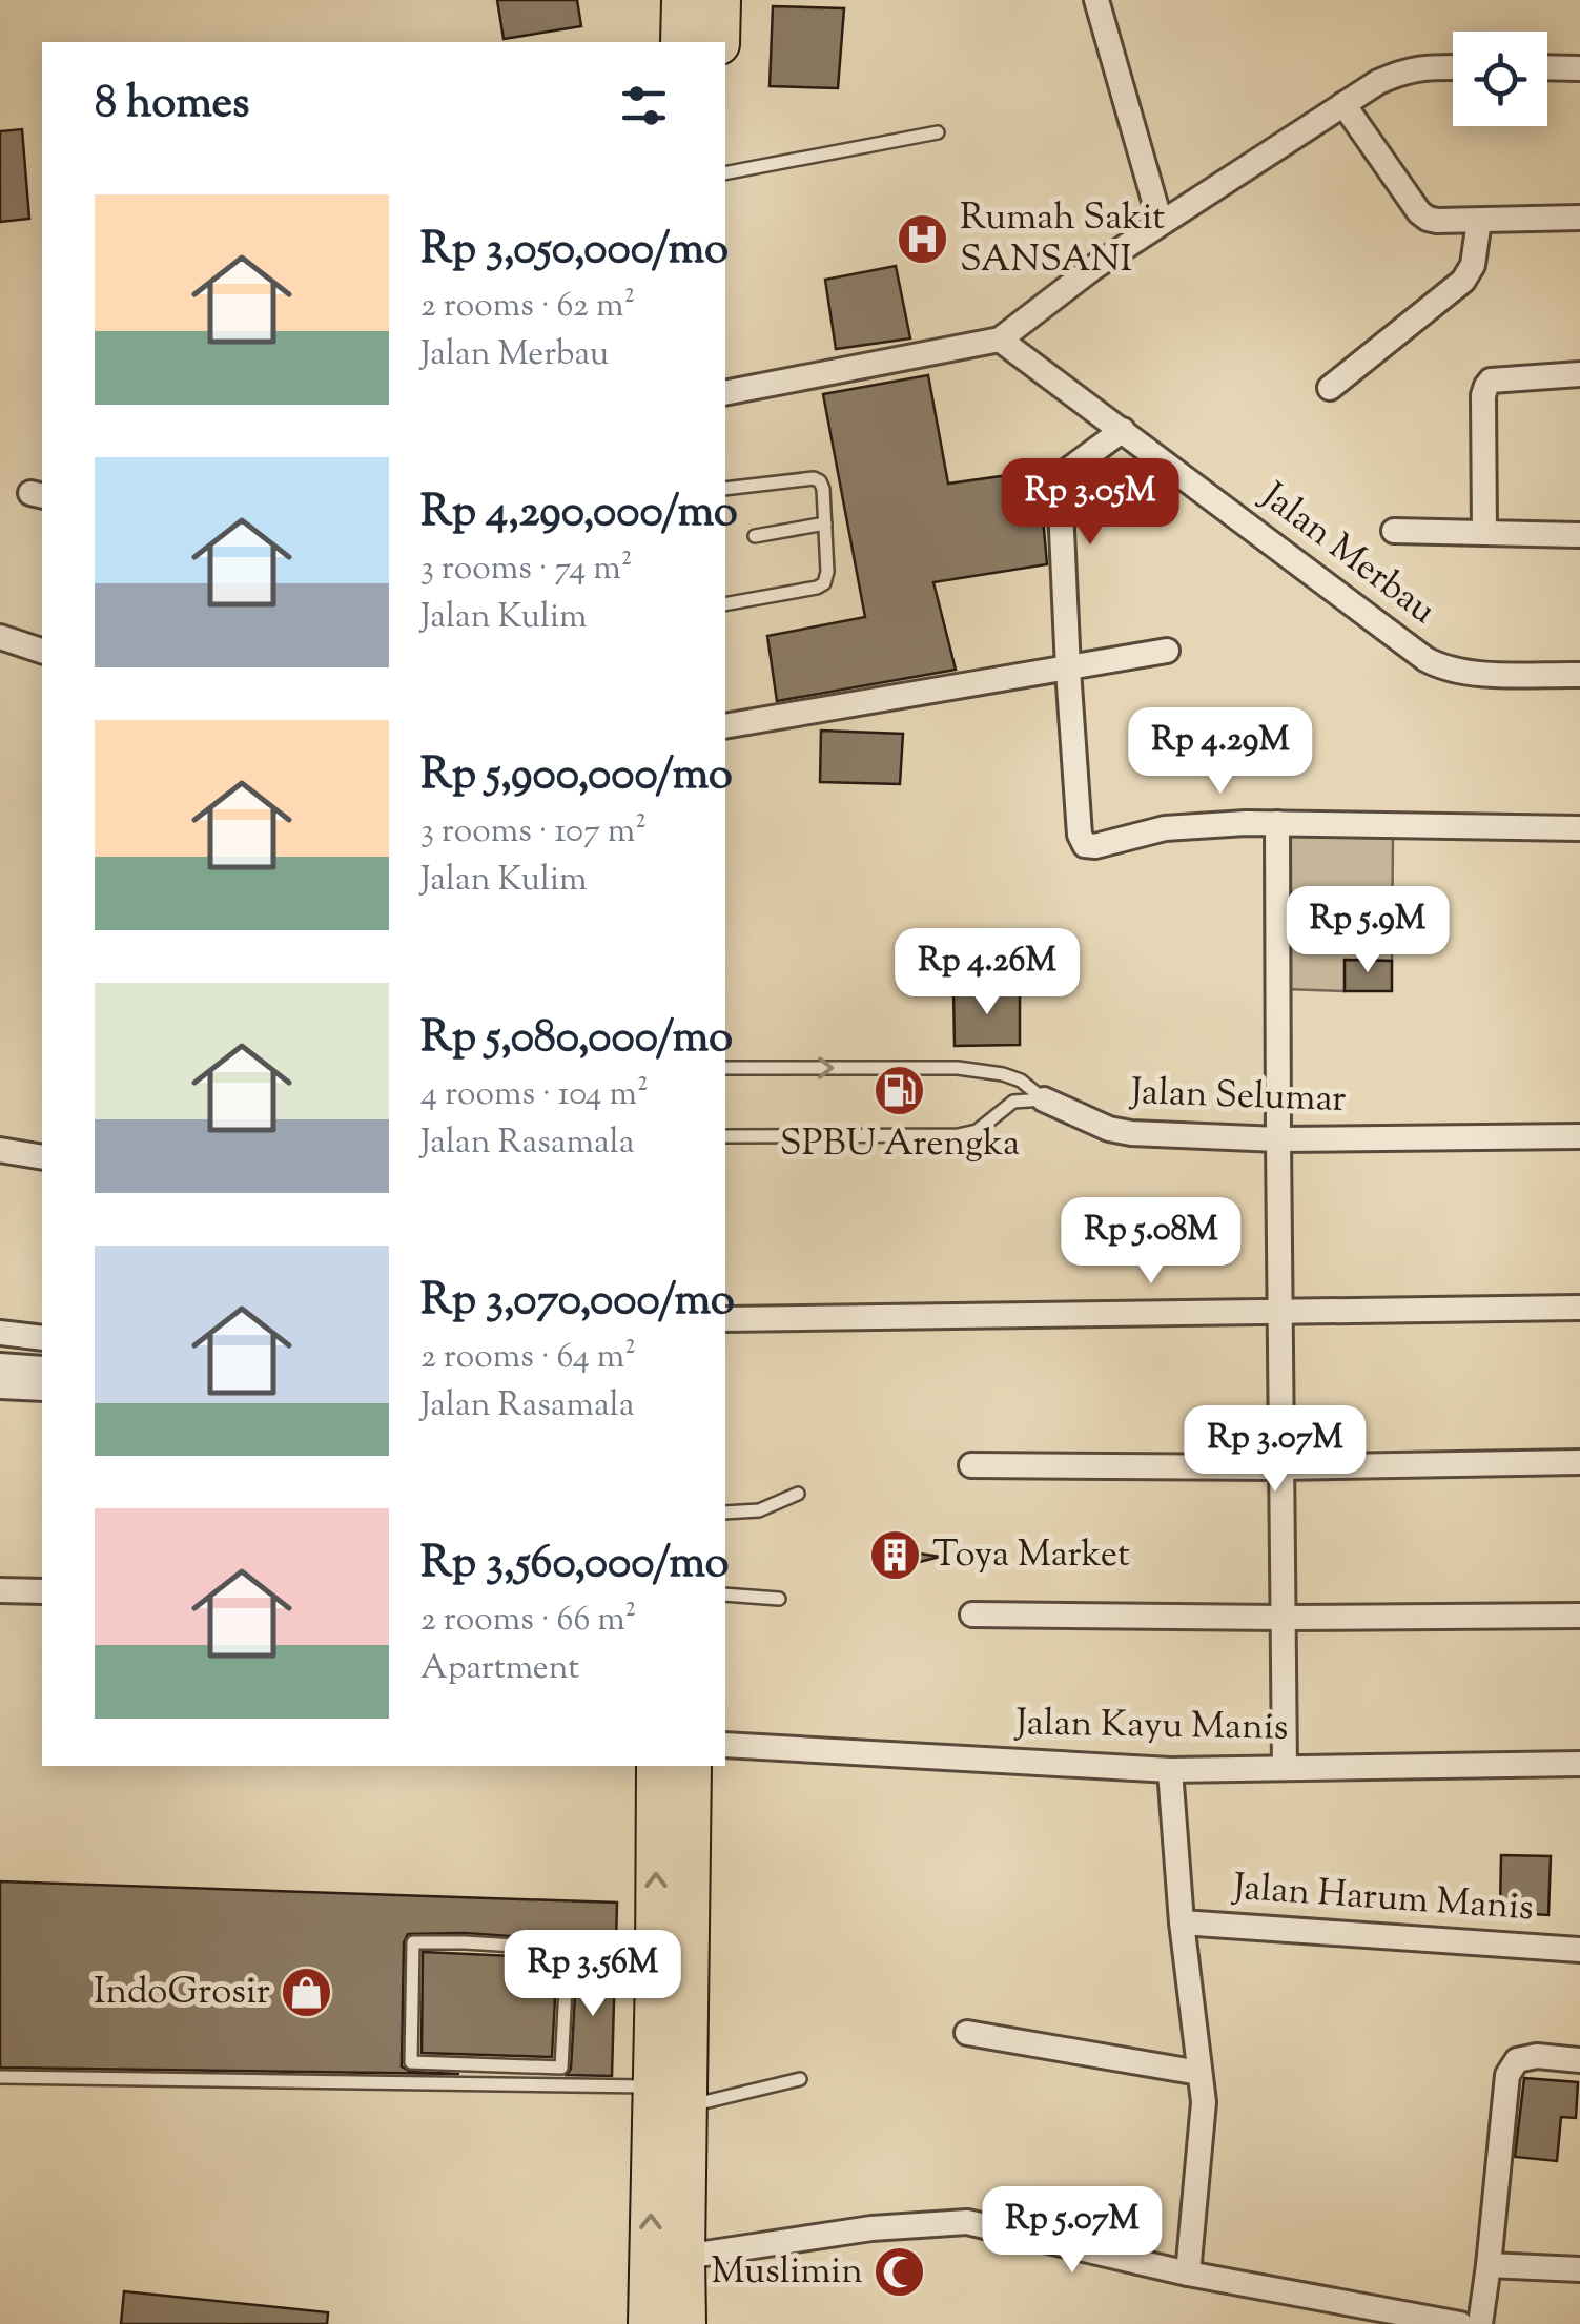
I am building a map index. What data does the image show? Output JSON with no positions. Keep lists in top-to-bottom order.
{
  "streets": {
    "street": [
      "Jalan Merbau",
      "Jalan Selumar",
      "Jalan Kayu Manis",
      "Jalan Harum Manis"
    ]
  },
  "places": {
    "hospital": ["Rumah Sakit SANSANI"],
    "fuel station": ["SPBU Arengka"],
    "building": ["Toya Market"],
    "shop": ["IndoGrosir"],
    "mosque": ["Muslimin"]
  },
  "page": {
    "heading": "8 homes",
    "list": [
      {
        "name": "Rp 3,050,000/mo",
        "note": "2 rooms · 62 m² · Jalan Merbau"
      },
      {
        "name": "Rp 4,290,000/mo",
        "note": "3 rooms · 74 m² · Jalan Kulim"
      },
      {
        "name": "Rp 5,900,000/mo",
        "note": "3 rooms · 107 m² · Jalan Kulim"
      },
      {
        "name": "Rp 5,080,000/mo",
        "note": "4 rooms · 104 m² · Jalan Rasamala"
      },
      {
        "name": "Rp 3,070,000/mo",
        "note": "2 rooms · 64 m² · Jalan Rasamala"
      },
      {
        "name": "Rp 3,560,000/mo",
        "note": "2 rooms · 66 m² · Apartment"
      }
    ],
    "price": [
      "Rp 3.05M",
      "Rp 4.29M",
      "Rp 5.9M",
      "Rp 4.26M",
      "Rp 5.08M",
      "Rp 3.07M",
      "Rp 3.56M",
      "Rp 5.07M"
    ]
  }
}
